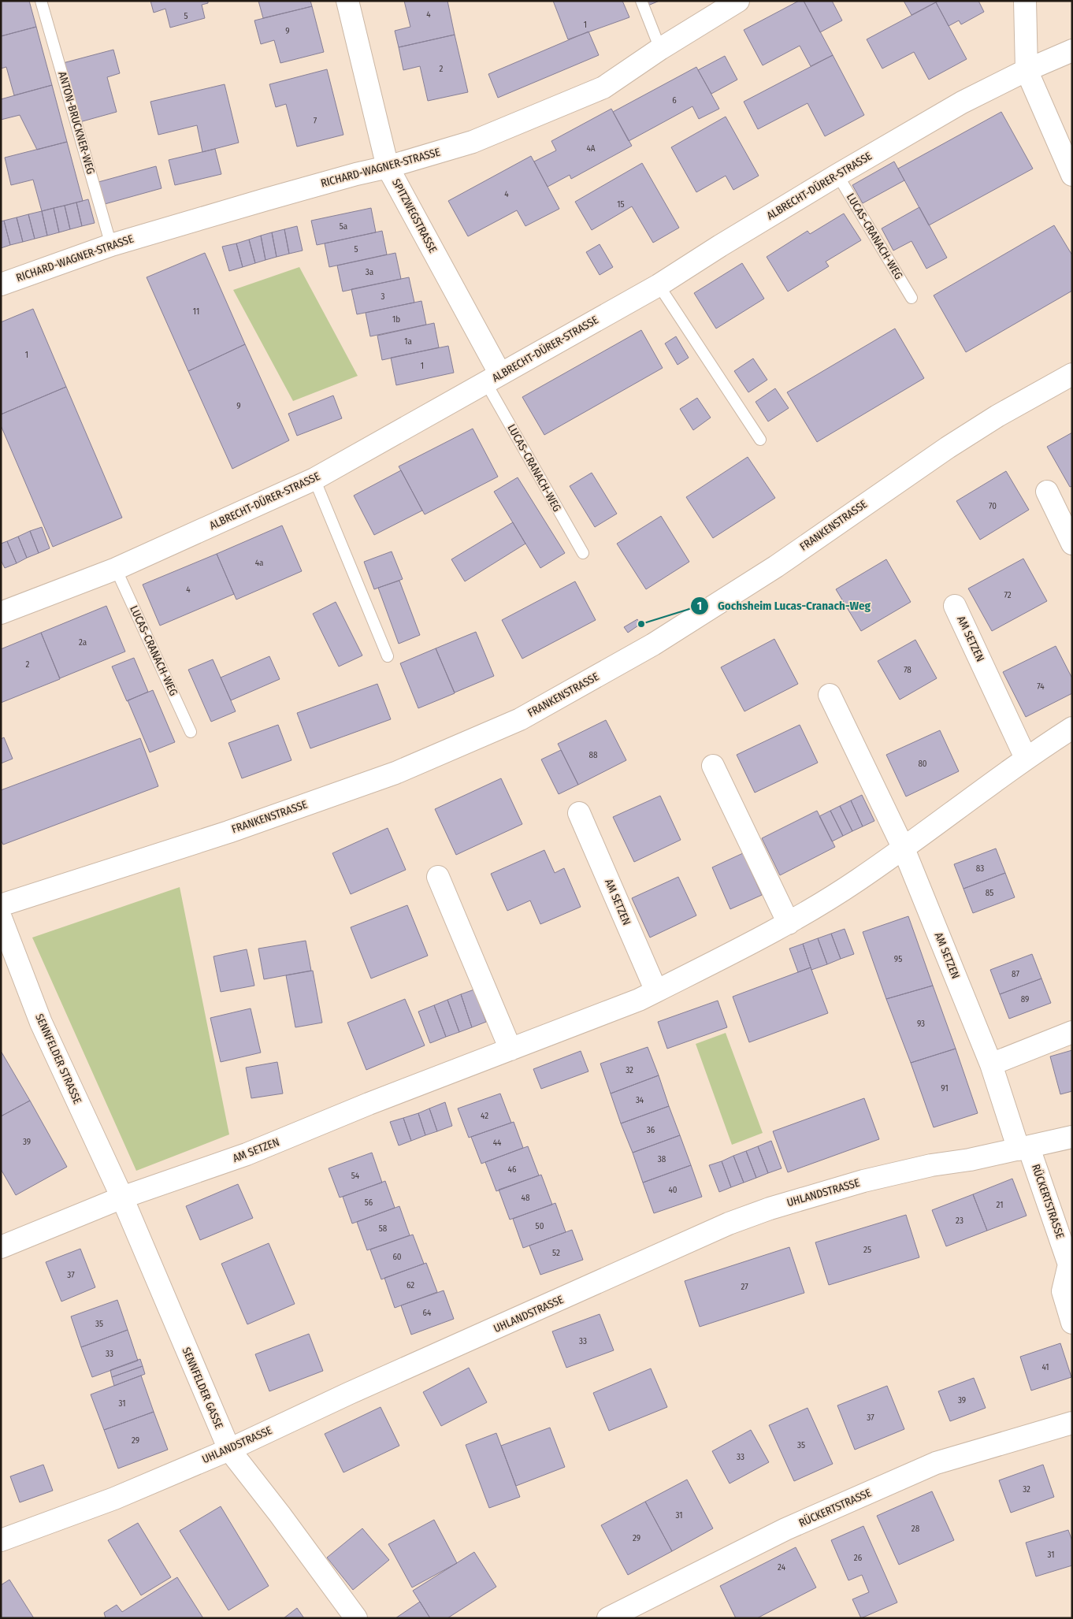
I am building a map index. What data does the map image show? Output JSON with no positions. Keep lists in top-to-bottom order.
{
  "streets": {
    "street": [
      "RICHARD-WAGNER-STRASSE",
      "ALBRECHT-DÜRER-STRASSE",
      "SPITZWEGSTRASSE",
      "FRANKENSTRASSE",
      "AM SETZEN",
      "SENNFELDER STRASSE",
      "UHLANDSTRASSE",
      "RÜCKERTSTRASSE",
      "SENNFELDER GASSE"
    ],
    "lane": ["ANTON-BRUCKNER-WEG", "LUCAS-CRANACH-WEG"]
  },
  "crossings": [
    ["ANTON-BRUCKNER-WEG", "RICHARD-WAGNER-STRASSE"],
    ["RICHARD-WAGNER-STRASSE", "SPITZWEGSTRASSE"],
    ["ALBRECHT-DÜRER-STRASSE", "SPITZWEGSTRASSE"],
    ["ALBRECHT-DÜRER-STRASSE", "LUCAS-CRANACH-WEG"],
    ["SPITZWEGSTRASSE", "LUCAS-CRANACH-WEG"],
    ["AM SETZEN", "SENNFELDER STRASSE"],
    ["AM SETZEN", "UHLANDSTRASSE"],
    ["AM SETZEN", "RÜCKERTSTRASSE"],
    ["AM SETZEN", "SENNFELDER GASSE"],
    ["SENNFELDER STRASSE", "SENNFELDER GASSE"],
    ["UHLANDSTRASSE", "RÜCKERTSTRASSE"],
    ["UHLANDSTRASSE", "SENNFELDER GASSE"]
  ],
  "places": ["Gochsheim Lucas-Cranach-Weg"],
  "house_numbers": [
    "4",
    "5",
    "1",
    "9",
    "2",
    "6",
    "7",
    "4A",
    "4",
    "15",
    "5a",
    "5",
    "3a",
    "3",
    "11",
    "1b",
    "1a",
    "1",
    "1",
    "9",
    "70",
    "4a",
    "4",
    "72",
    "2a",
    "2",
    "78",
    "74",
    "88",
    "80",
    "83",
    "85",
    "95",
    "87",
    "89",
    "93",
    "32",
    "91",
    "34",
    "42",
    "36",
    "39",
    "44",
    "38",
    "46",
    "54",
    "40",
    "48",
    "56",
    "21",
    "23",
    "50",
    "58",
    "25",
    "52",
    "60",
    "37",
    "62",
    "27",
    "64",
    "35",
    "33",
    "33",
    "41",
    "39",
    "31",
    "37",
    "29",
    "35",
    "33",
    "32",
    "31",
    "28",
    "29",
    "31",
    "26",
    "24"
  ]
}
